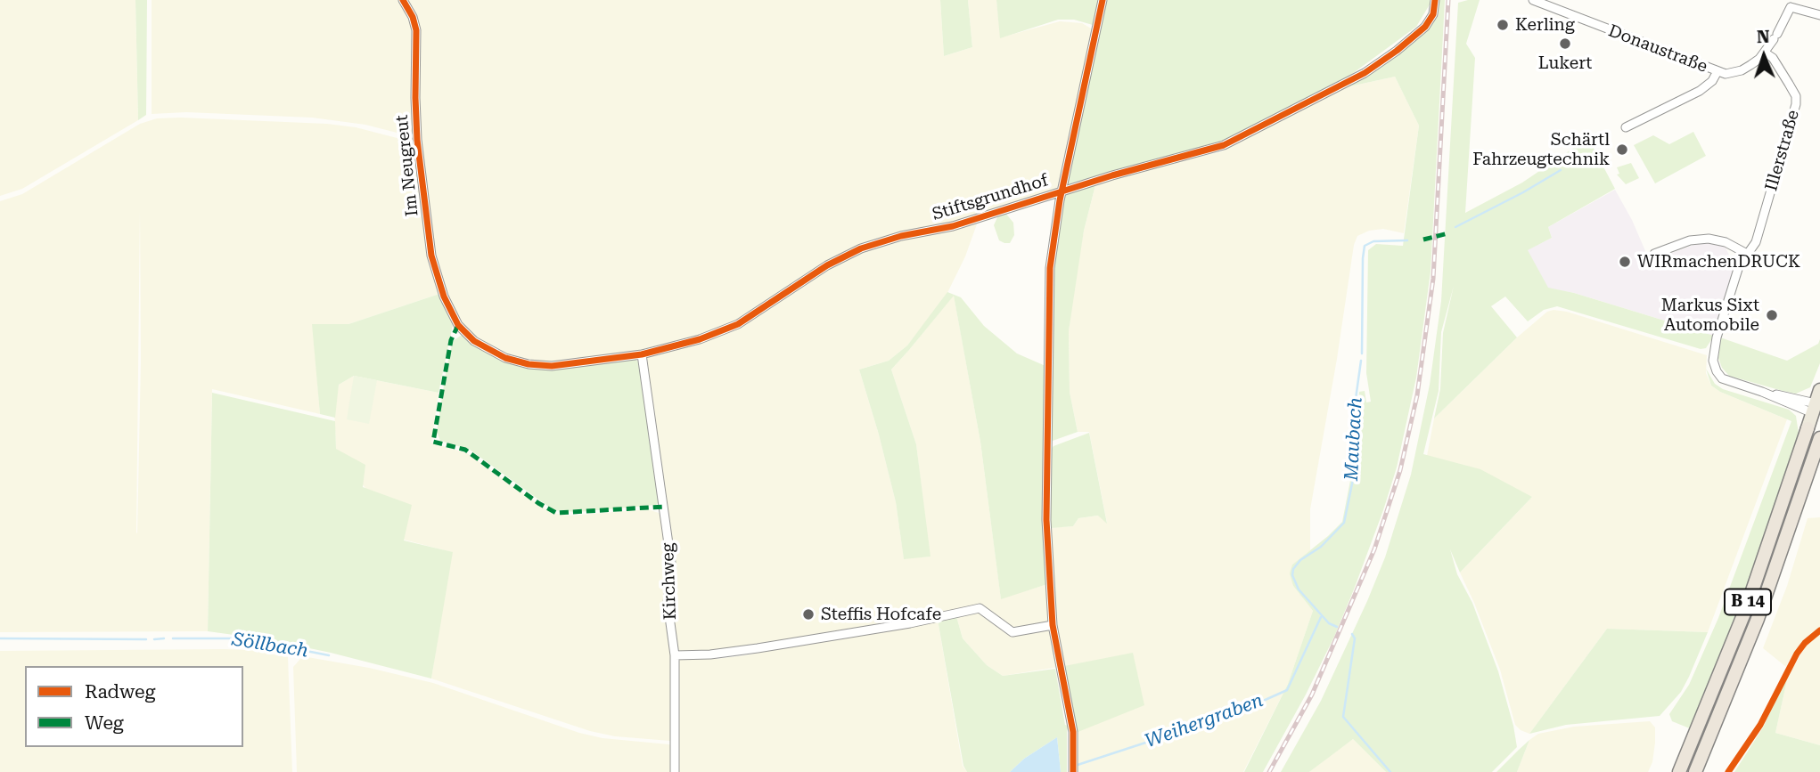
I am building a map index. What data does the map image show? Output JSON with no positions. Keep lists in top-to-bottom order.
{
  "streets": {
    "highway": ["B 14"],
    "street": [
      "Donaustraße",
      "Illerstraße",
      "Im Neugreut",
      "Stiftsgrundhof",
      "Kirchweg"
    ]
  },
  "crossings": [
    ["Donaustraße", "Illerstraße"],
    ["Illerstraße", "B 14"],
    ["Im Neugreut", "Stiftsgrundhof"],
    ["Stiftsgrundhof", "Kirchweg"]
  ],
  "water": ["Maubach", "Söllbach", "Weihergraben"],
  "places": [
    "Kerling",
    "Lukert",
    "Schärtl Fahrzeugtechnik",
    "WIRmachenDRUCK",
    "Markus Sixt Automobile",
    "Steffis Hofcafe"
  ],
  "legend": ["Radweg", "Weg"],
  "north": "top"
}
